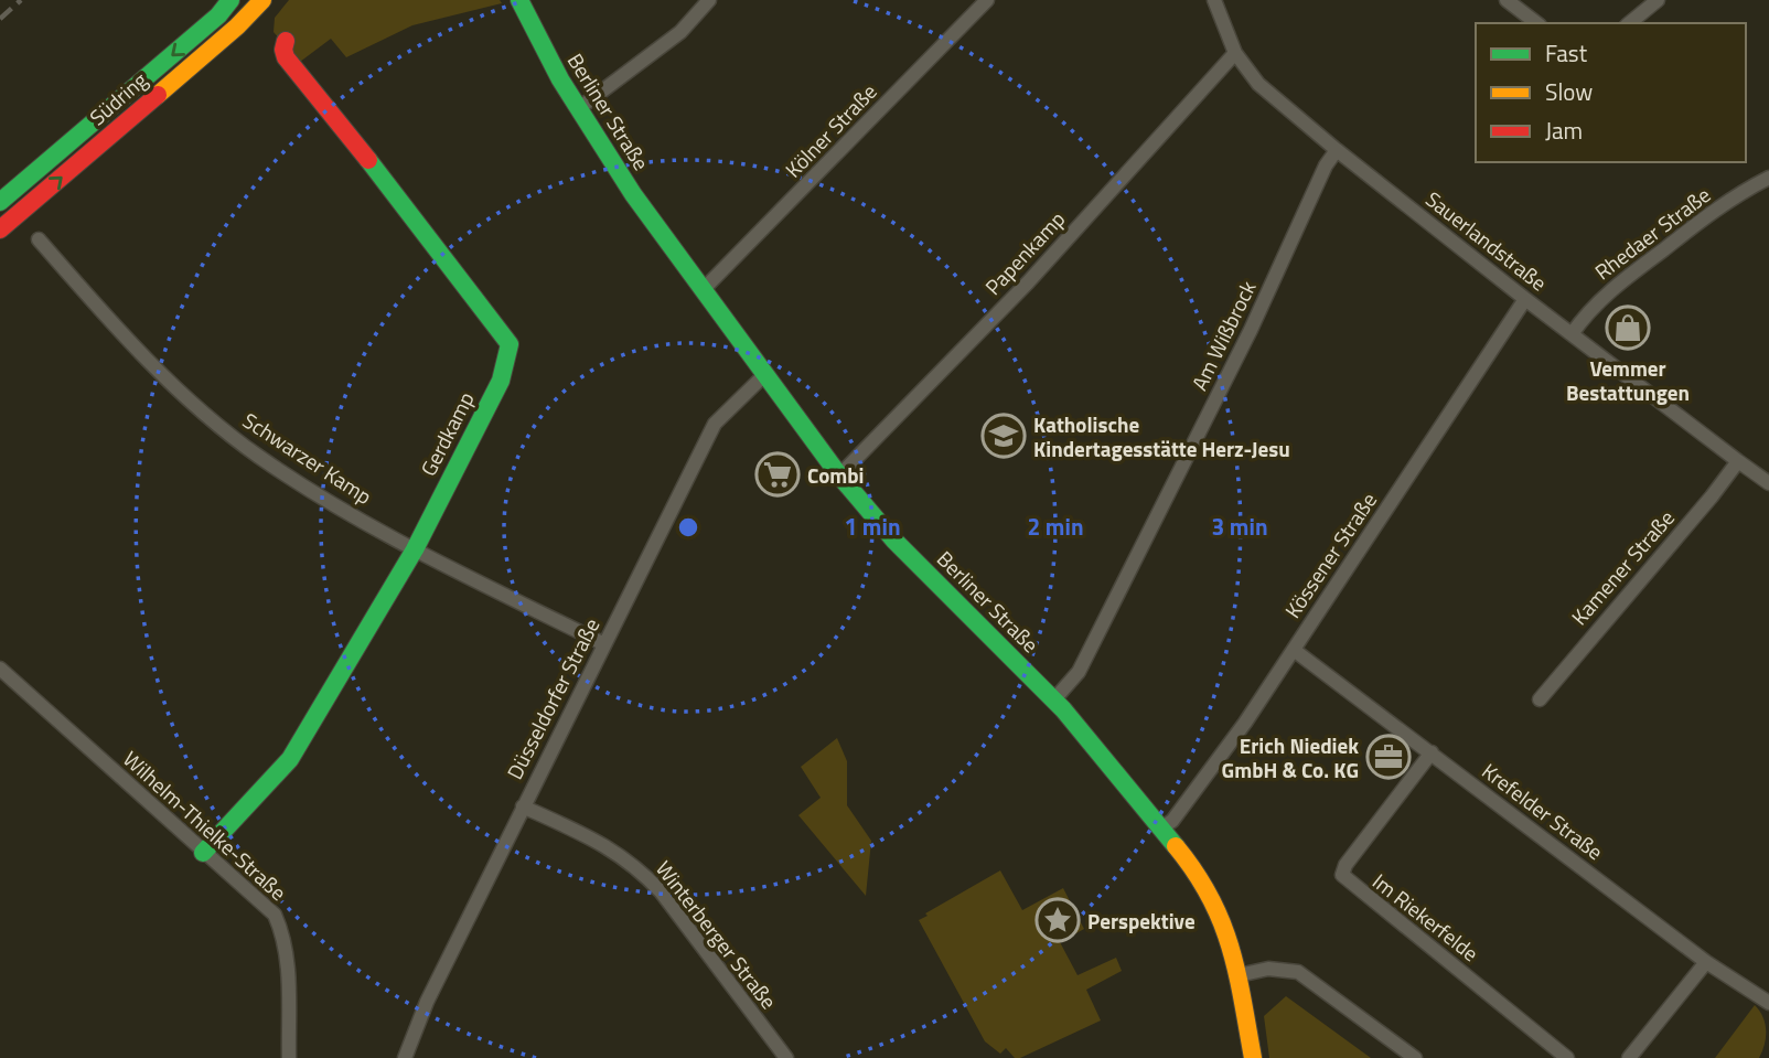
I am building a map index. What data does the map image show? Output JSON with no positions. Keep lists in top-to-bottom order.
{
  "streets": {
    "street": [
      "Südring",
      "Berliner Straße",
      "Kölner Straße",
      "Rhedaer Straße",
      "Sauerlandstraße",
      "Papenkamp",
      "Am Wißbrock",
      "Gerdkamp",
      "Schwarzer Kamp",
      "Kössener Straße",
      "Kamener Straße",
      "Düsseldorfer Straße",
      "Krefelder Straße",
      "Wilhelm-Thielke-Straße",
      "Im Riekerfelde",
      "Winterberger Straße"
    ]
  },
  "crossings": [
    ["Berliner Straße", "Kölner Straße"],
    ["Berliner Straße", "Papenkamp"],
    ["Berliner Straße", "Am Wißbrock"],
    ["Berliner Straße", "Kössener Straße"],
    ["Berliner Straße", "Düsseldorfer Straße"],
    ["Rhedaer Straße", "Sauerlandstraße"],
    ["Sauerlandstraße", "Papenkamp"],
    ["Sauerlandstraße", "Am Wißbrock"],
    ["Sauerlandstraße", "Kössener Straße"],
    ["Sauerlandstraße", "Kamener Straße"],
    ["Gerdkamp", "Schwarzer Kamp"],
    ["Gerdkamp", "Wilhelm-Thielke-Straße"],
    ["Schwarzer Kamp", "Düsseldorfer Straße"],
    ["Kössener Straße", "Krefelder Straße"],
    ["Düsseldorfer Straße", "Winterberger Straße"],
    ["Krefelder Straße", "Im Riekerfelde"]
  ],
  "places": {
    "shop": ["Vemmer Bestattungen"],
    "school or university": ["Katholische Kindertagesstätte Herz-Jesu"],
    "supermarket": ["Combi"],
    "office": ["Erich Niediek GmbH & Co. KG"],
    "place": ["Perspektive"]
  },
  "legend": ["Fast", "Slow", "Jam"],
  "rings": ["1 min", "2 min", "3 min"]
}
